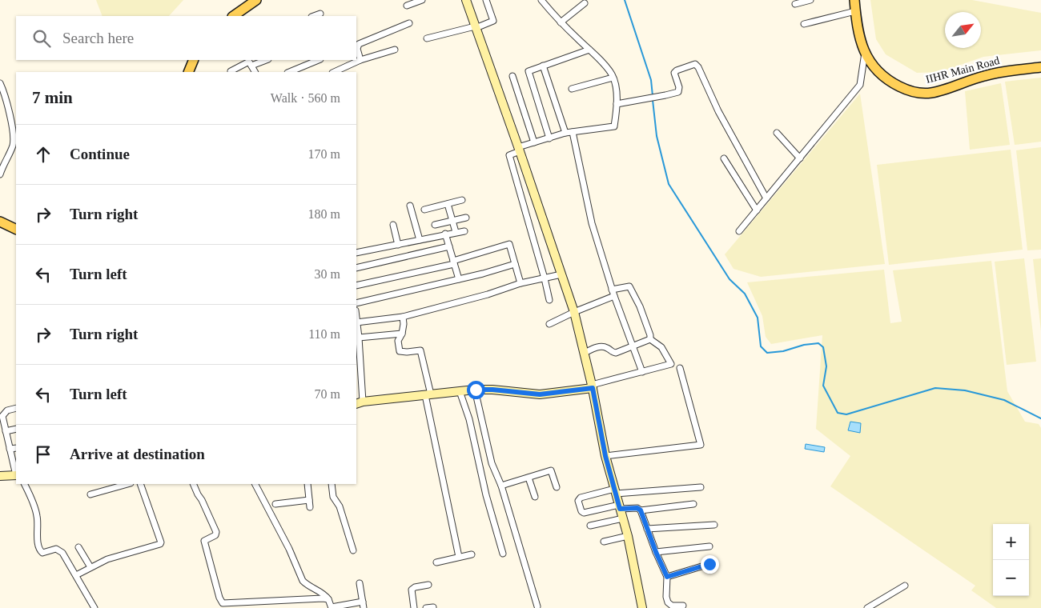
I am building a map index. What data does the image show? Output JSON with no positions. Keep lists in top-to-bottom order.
{
  "streets": {
    "main road": ["IIHR Main Road"]
  },
  "north": "top right",
  "page": {
    "search": "Search here",
    "heading": ["7 min", "Walk · 560 m"],
    "list": [
      ["Continue", "170 m"],
      ["Turn right", "180 m"],
      ["Turn left", "30 m"],
      ["Turn right", "110 m"],
      ["Turn left", "70 m"],
      "Arrive at destination"
    ],
    "map_buttons": ["+", "−"]
  }
}
